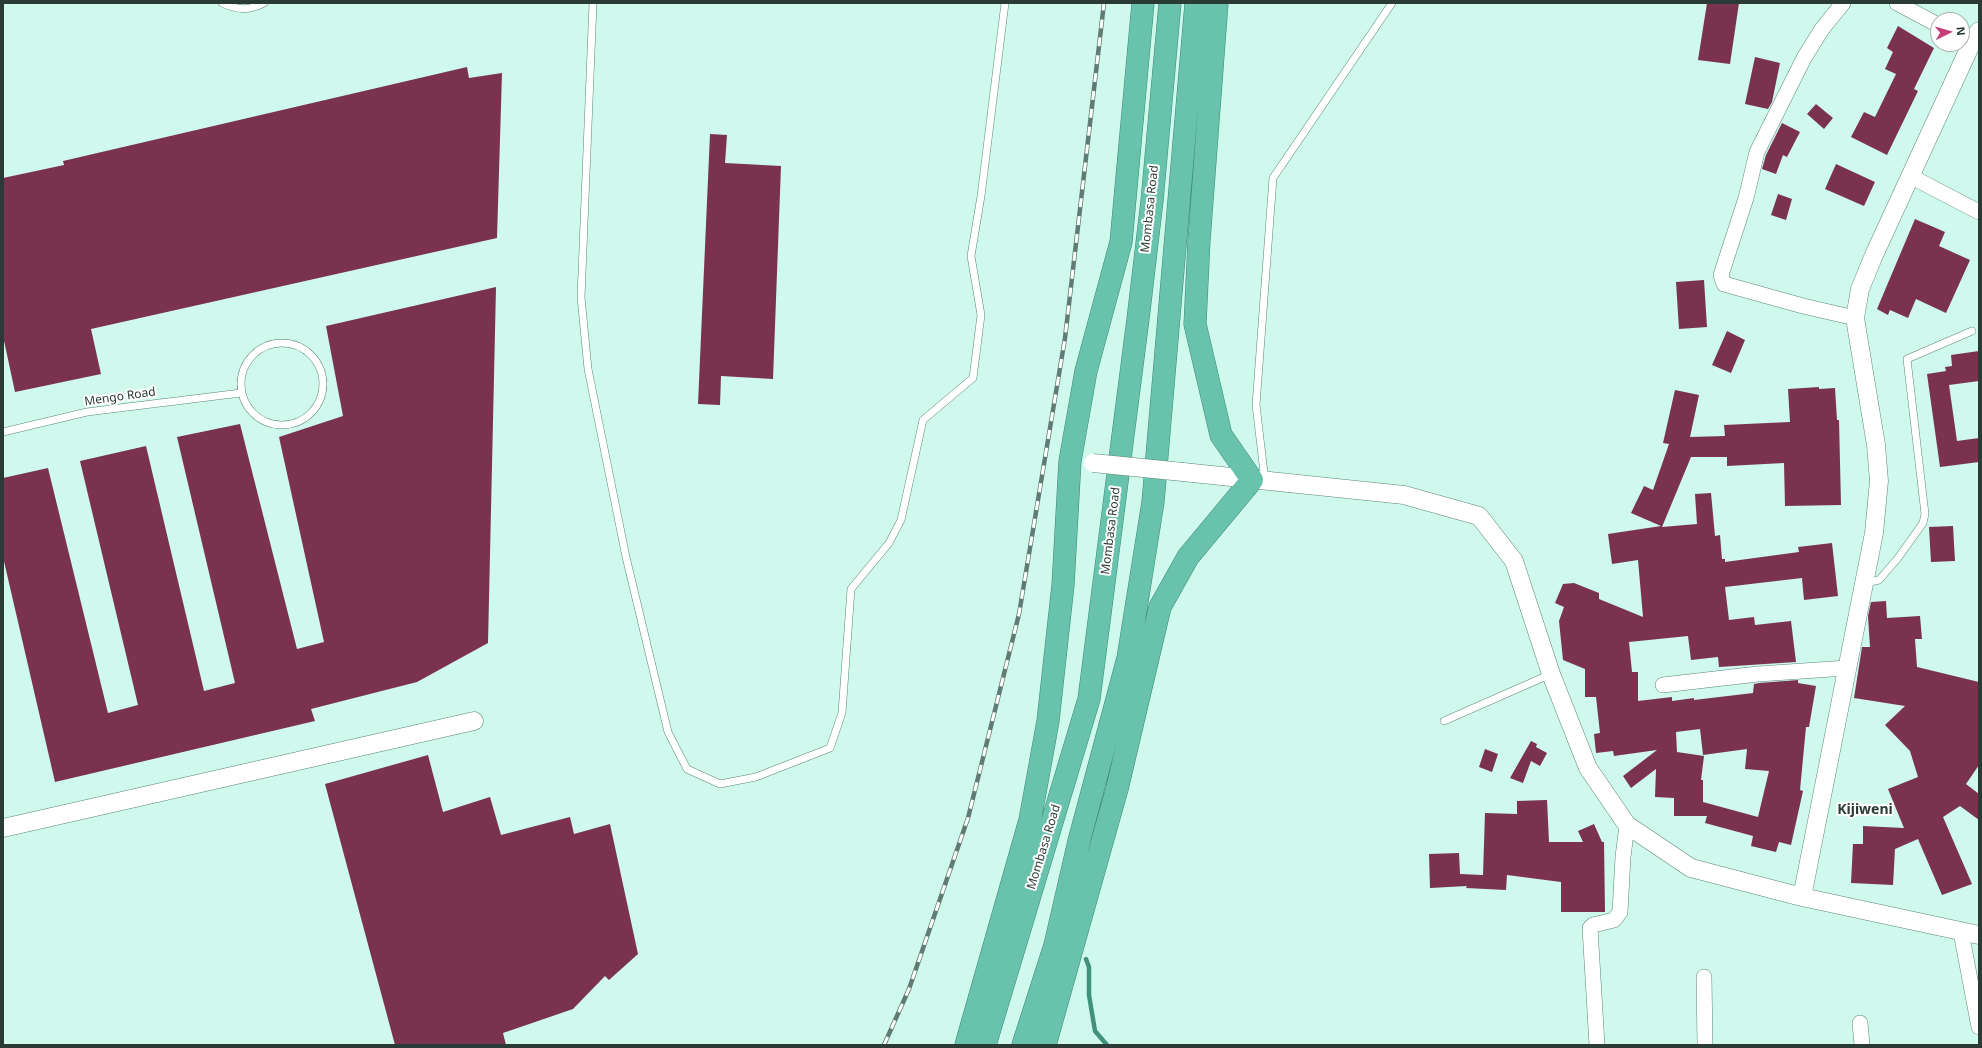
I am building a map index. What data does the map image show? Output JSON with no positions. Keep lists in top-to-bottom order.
{
  "streets": {
    "highway": ["Mombasa Road"],
    "lane": ["Mengo Road"]
  },
  "districts": ["Kijiweni"],
  "north": "right"
}
